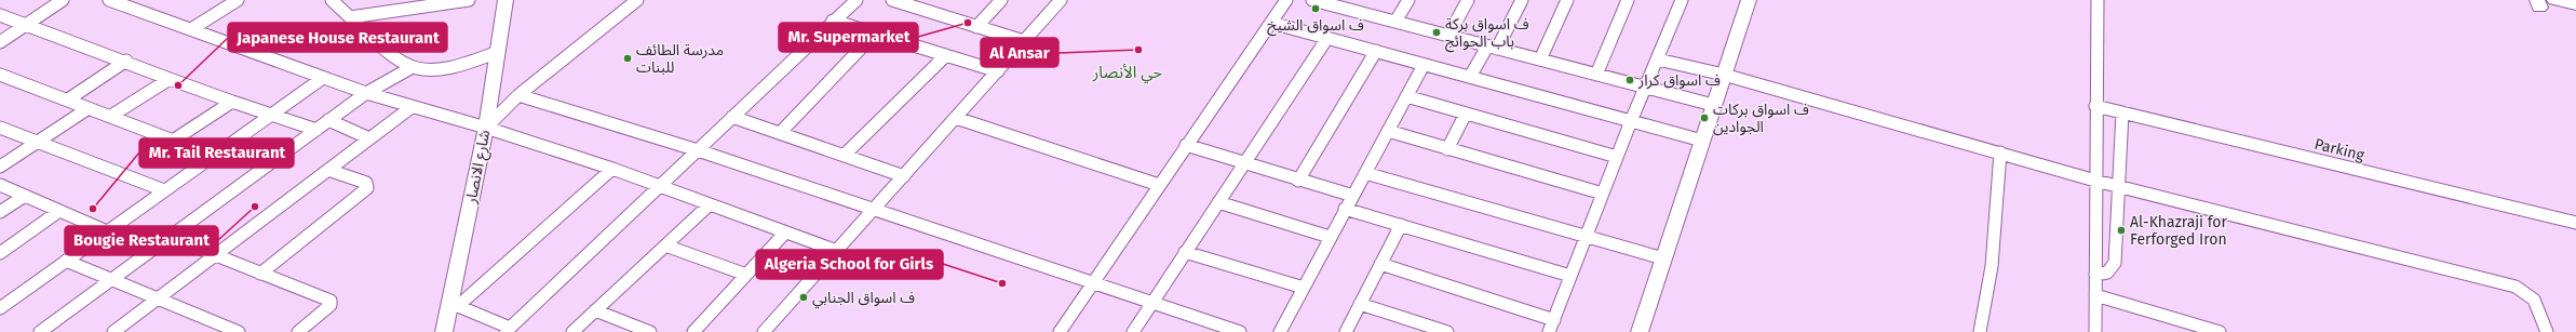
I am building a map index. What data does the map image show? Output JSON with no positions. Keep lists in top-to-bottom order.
{
  "streets": {
    "street": ["Parking", "شارع الانصار"]
  },
  "districts": ["حي الأنصار"],
  "places": [
    "ف اسواق الشيخ",
    "Mr. Supermarket",
    "ف اسواق بركة باب الحوائج",
    "Al Ansar",
    "مدرسة الطائف للبنات",
    "ف اسواق كرار",
    "Japanese House Restaurant",
    "ف اسواق بركات الجوادين",
    "Bougie Restaurant",
    "Mr. Tail Restaurant",
    "Al-Khazraji for Ferforged Iron",
    "Algeria School for Girls",
    "ف اسواق الجنابي"
  ]
}
